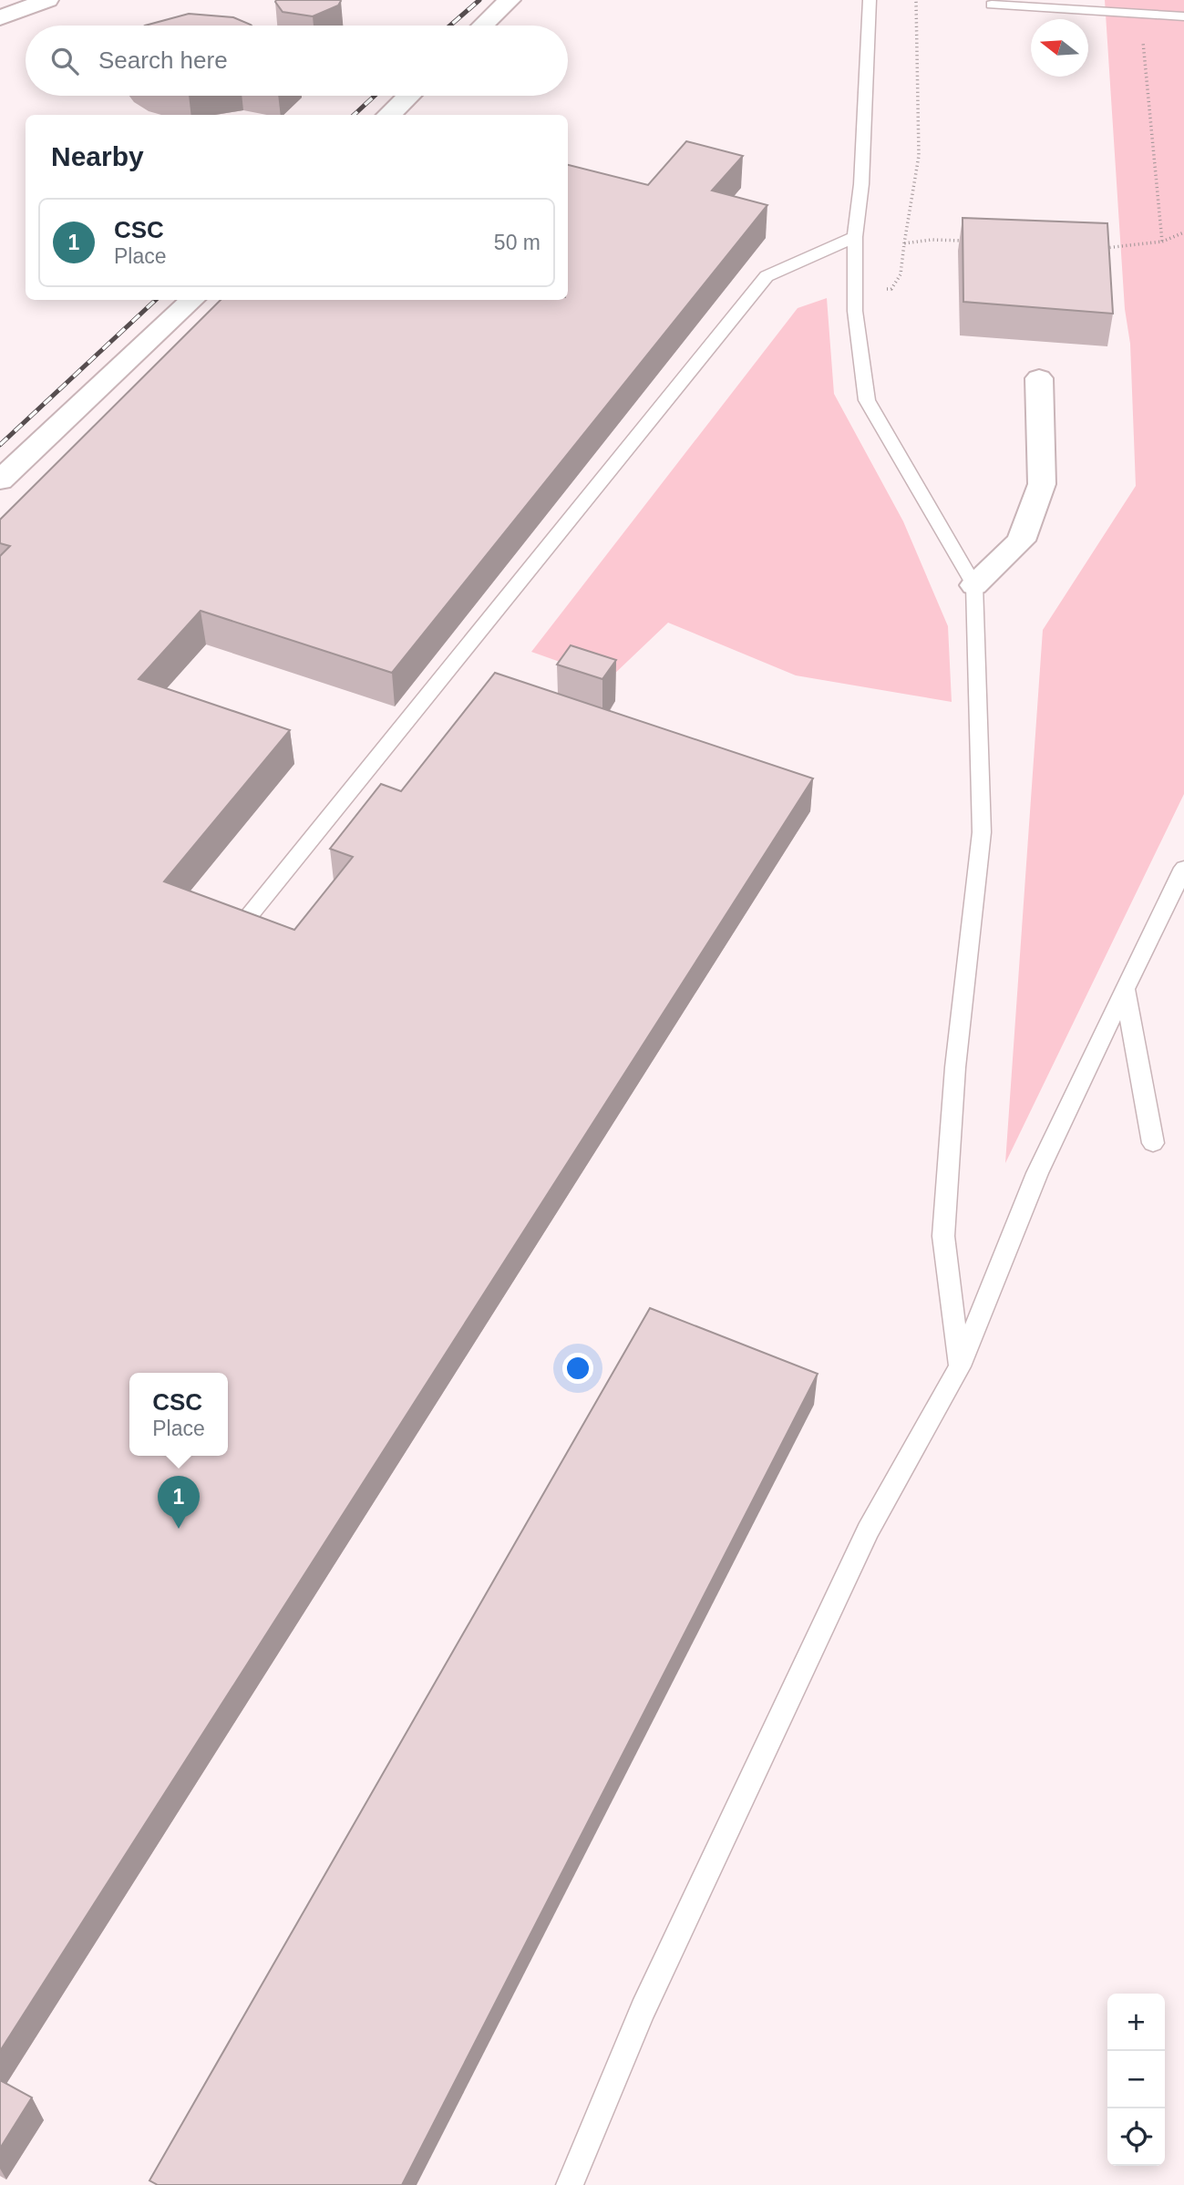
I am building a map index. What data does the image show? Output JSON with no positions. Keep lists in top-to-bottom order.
{
  "north": "left",
  "page": {
    "search": "Search here",
    "heading": "Nearby",
    "list": [
      {
        "mark": "1",
        "name": "CSC",
        "note": "Place",
        "value": "50 m"
      }
    ],
    "popup": ["CSC", "Place"],
    "pins": "1",
    "map_buttons": ["+", "−"]
  }
}
